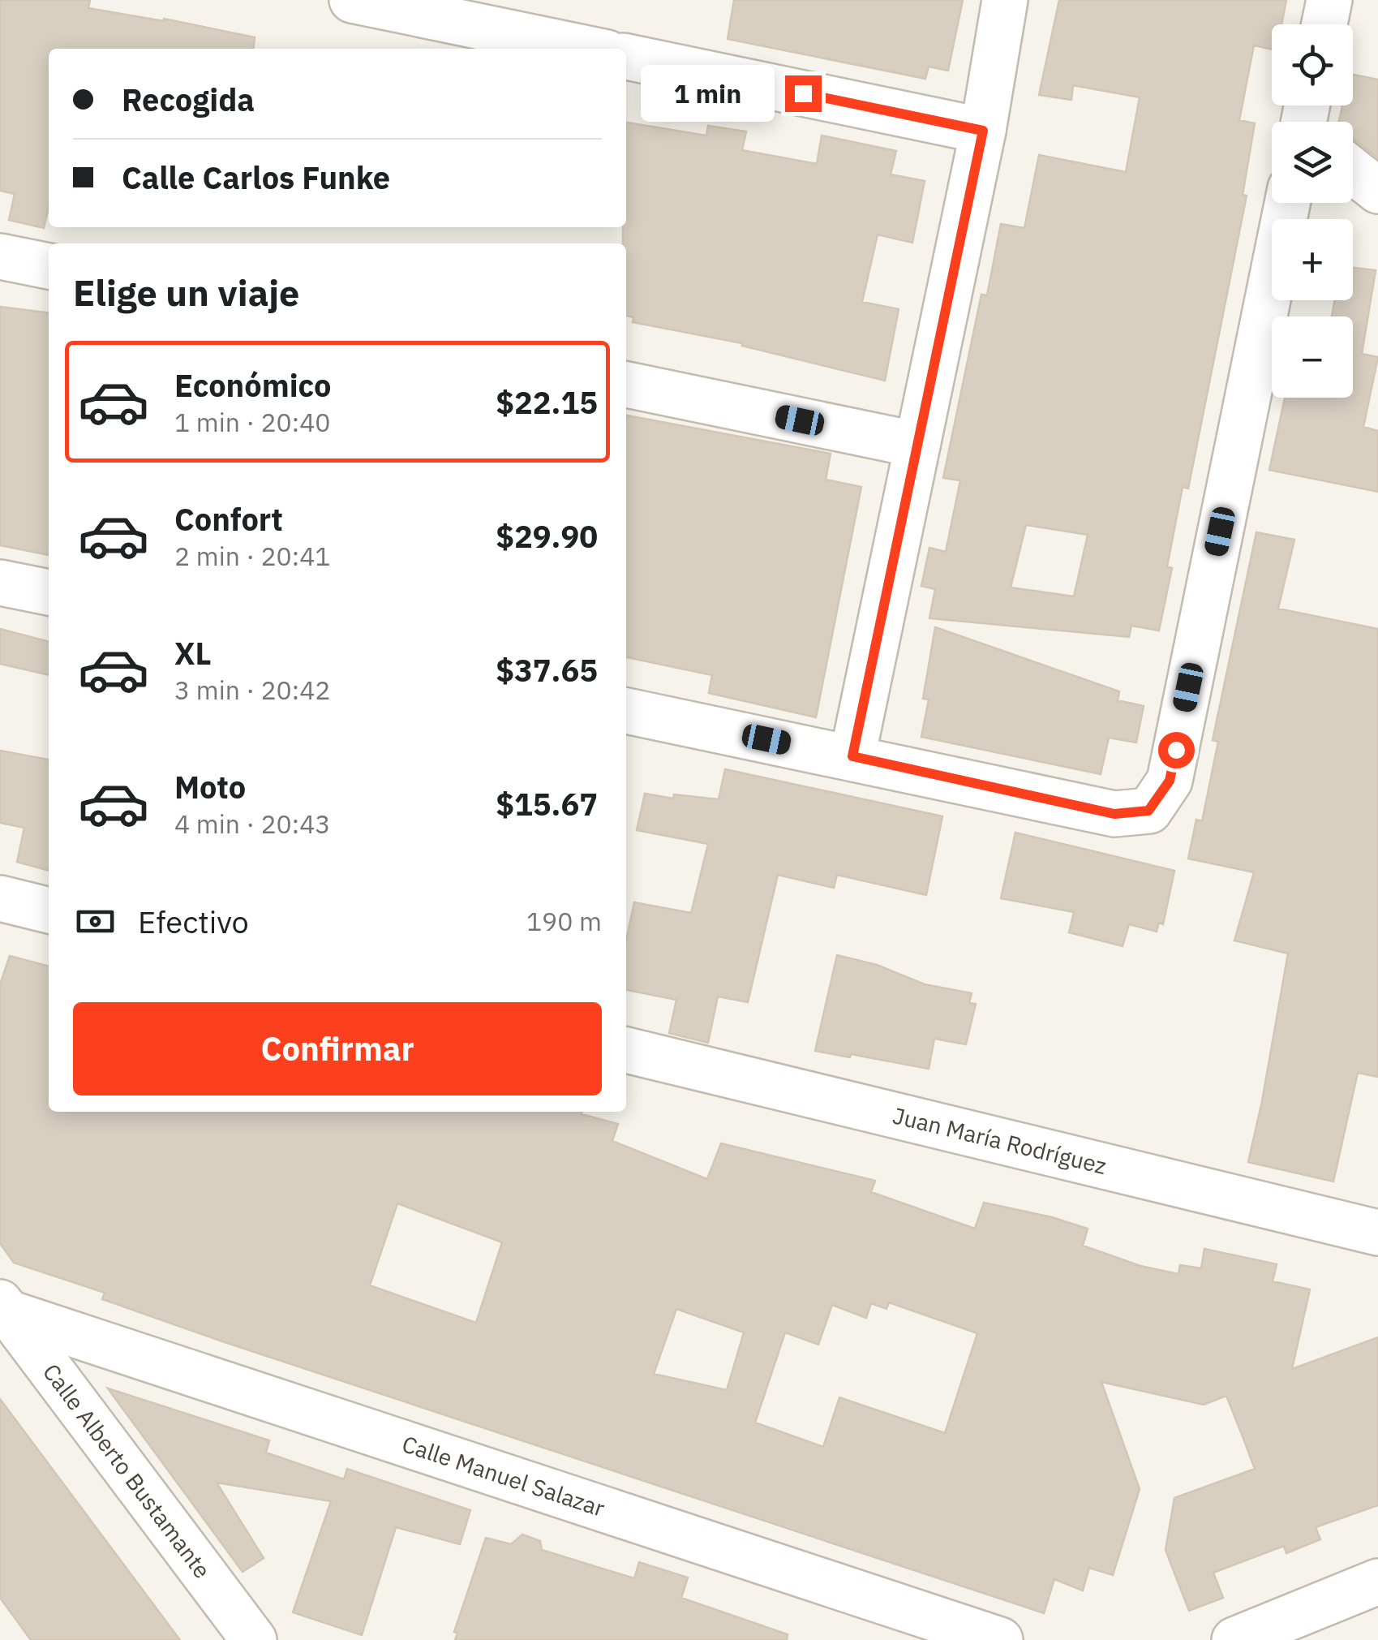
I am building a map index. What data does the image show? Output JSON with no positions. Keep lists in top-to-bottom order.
{
  "streets": {
    "street": ["Juan María Rodríguez", "Calle Alberto Bustamante", "Calle Manuel Salazar"]
  },
  "crossings": [
    ["Calle Alberto Bustamante", "Calle Manuel Salazar"]
  ],
  "page": {
    "map_buttons": ["+", "−"],
    "banner": ["Recogida", "Calle Carlos Funke"],
    "bubble": "1 min",
    "heading": "Elige un viaje",
    "list": [
      {
        "name": "Económico",
        "note": "1 min · 20:40",
        "value": "$22.15"
      },
      {
        "name": "Confort",
        "note": "2 min · 20:41",
        "value": "$29.90"
      },
      {
        "name": "XL",
        "note": "3 min · 20:42",
        "value": "$37.65"
      },
      {
        "name": "Moto",
        "note": "4 min · 20:43",
        "value": "$15.67"
      }
    ],
    "pay": ["Efectivo", "190 m"],
    "buttons": "Confirmar"
  }
}
